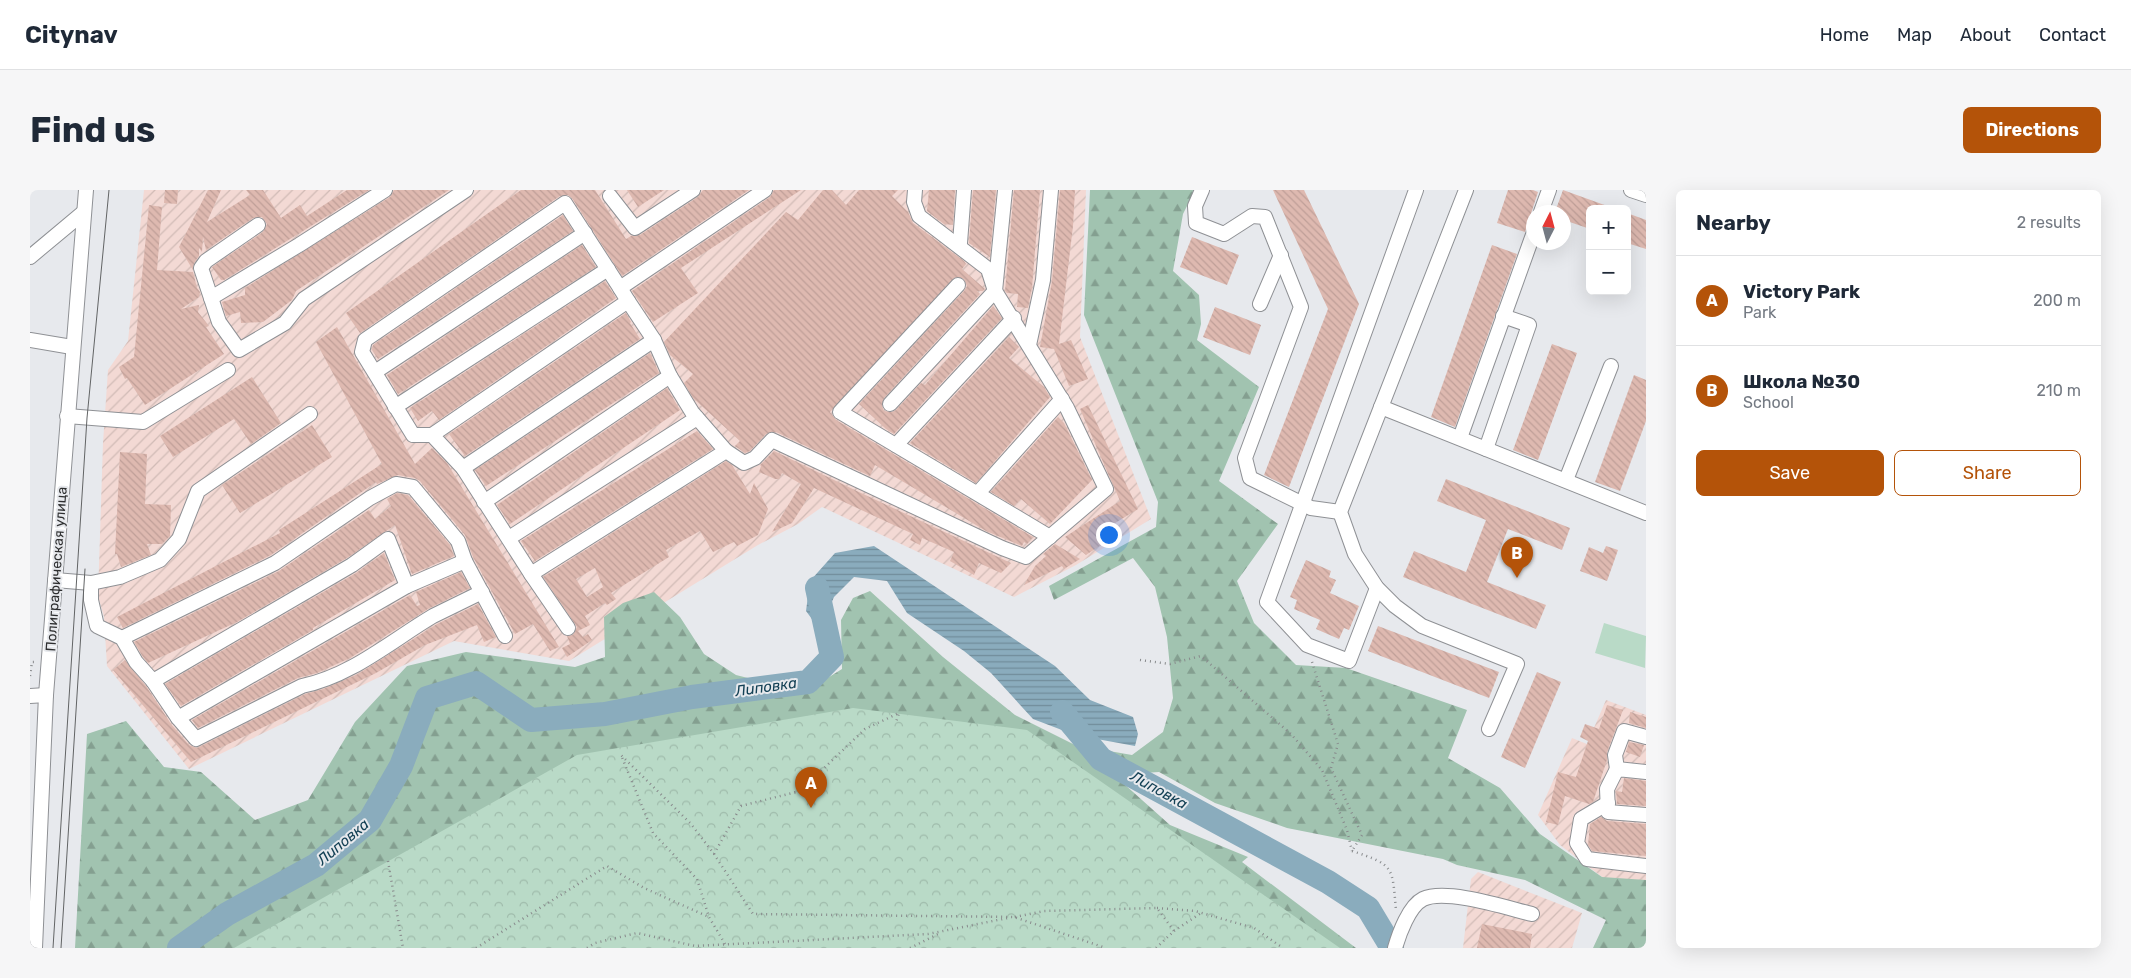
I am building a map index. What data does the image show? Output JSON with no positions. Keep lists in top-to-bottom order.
{
  "streets": {
    "street": ["Полиграфическая улица"]
  },
  "water": ["Липовка"],
  "north": "top",
  "page": {
    "header": "Citynav",
    "nav": [
      "Home",
      "Map",
      "About",
      "Contact"
    ],
    "buttons": [
      "Directions",
      ["Save", "Share"]
    ],
    "title": "Find us",
    "heading": ["Nearby", "2 results"],
    "map_buttons": ["+", "−"],
    "list": [
      {
        "mark": "A",
        "name": "Victory Park",
        "note": "Park",
        "value": "200 m"
      },
      {
        "mark": "B",
        "name": "Школа №30",
        "note": "School",
        "value": "210 m"
      }
    ],
    "pins": ["B", "A"]
  }
}
